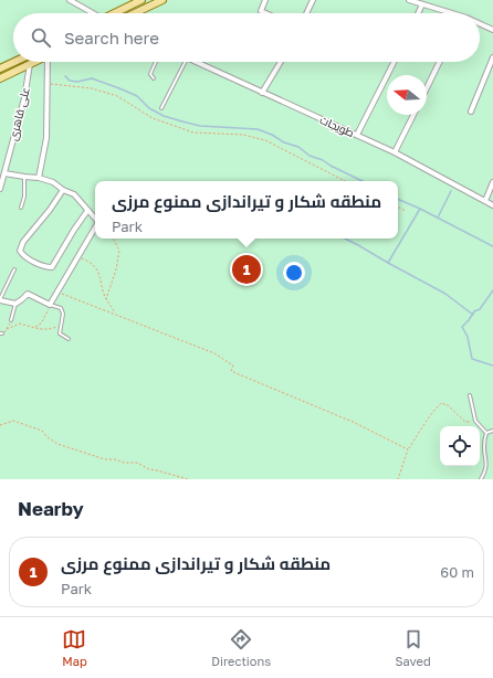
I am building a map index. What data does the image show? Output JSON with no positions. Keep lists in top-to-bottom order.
{
  "streets": {
    "street": ["علی قاهری", "طویجات"]
  },
  "north": "left",
  "page": {
    "search": "Search here",
    "popup": ["منطقه شکار و تیراندازی ممنوع مرزی", "Park"],
    "pins": "1",
    "heading": "Nearby",
    "list": [
      {
        "mark": "1",
        "name": "منطقه شکار و تیراندازی ممنوع مرزی",
        "note": "Park",
        "value": "60 m"
      }
    ],
    "nav": ["Map", "Directions", "Saved"]
  }
}
